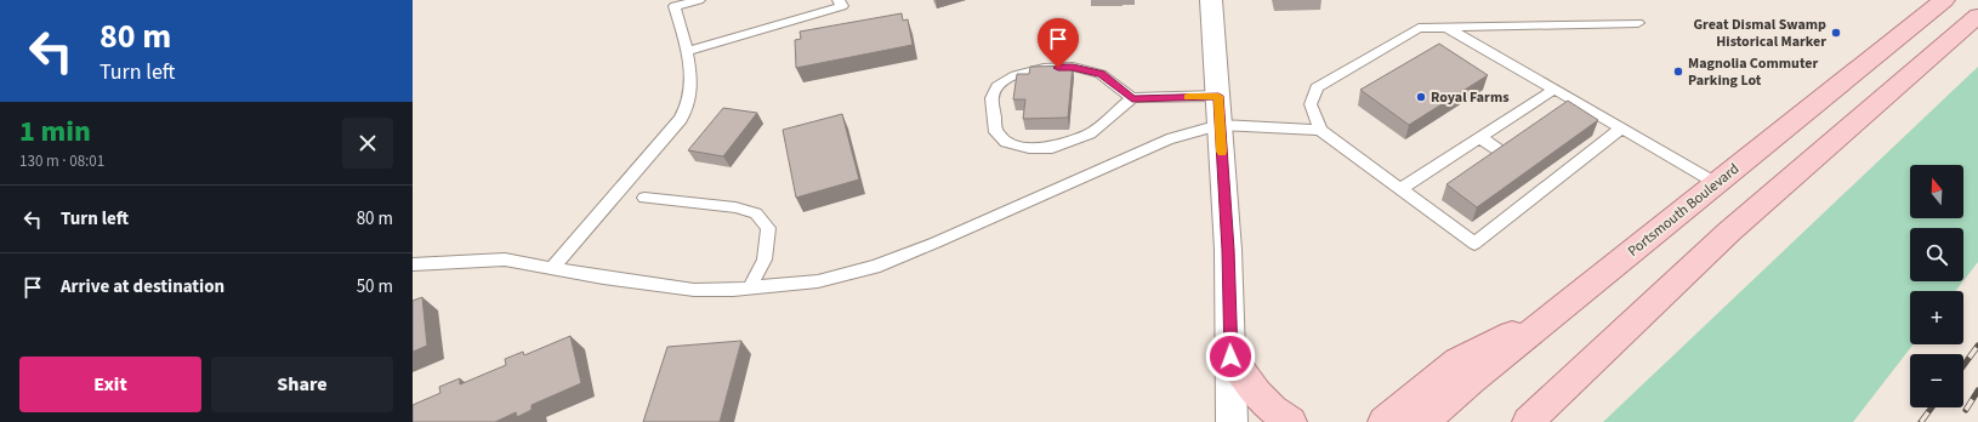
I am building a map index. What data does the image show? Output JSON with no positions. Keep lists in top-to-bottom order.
{
  "streets": {
    "main road": ["Portsmouth Boulevard"]
  },
  "places": ["Great Dismal Swamp Historical Marker", "Magnolia Commuter Parking Lot", "Royal Farms"],
  "north": "top",
  "page": {
    "turn": ["80 m", "Turn left"],
    "heading": ["1 min", "130 m · 08:01"],
    "map_buttons": ["+", "−"],
    "list": [
      {
        "name": "Turn left",
        "value": "80 m"
      },
      {
        "name": "Arrive at destination",
        "value": "50 m"
      }
    ],
    "buttons": ["Exit", "Share"]
  }
}
